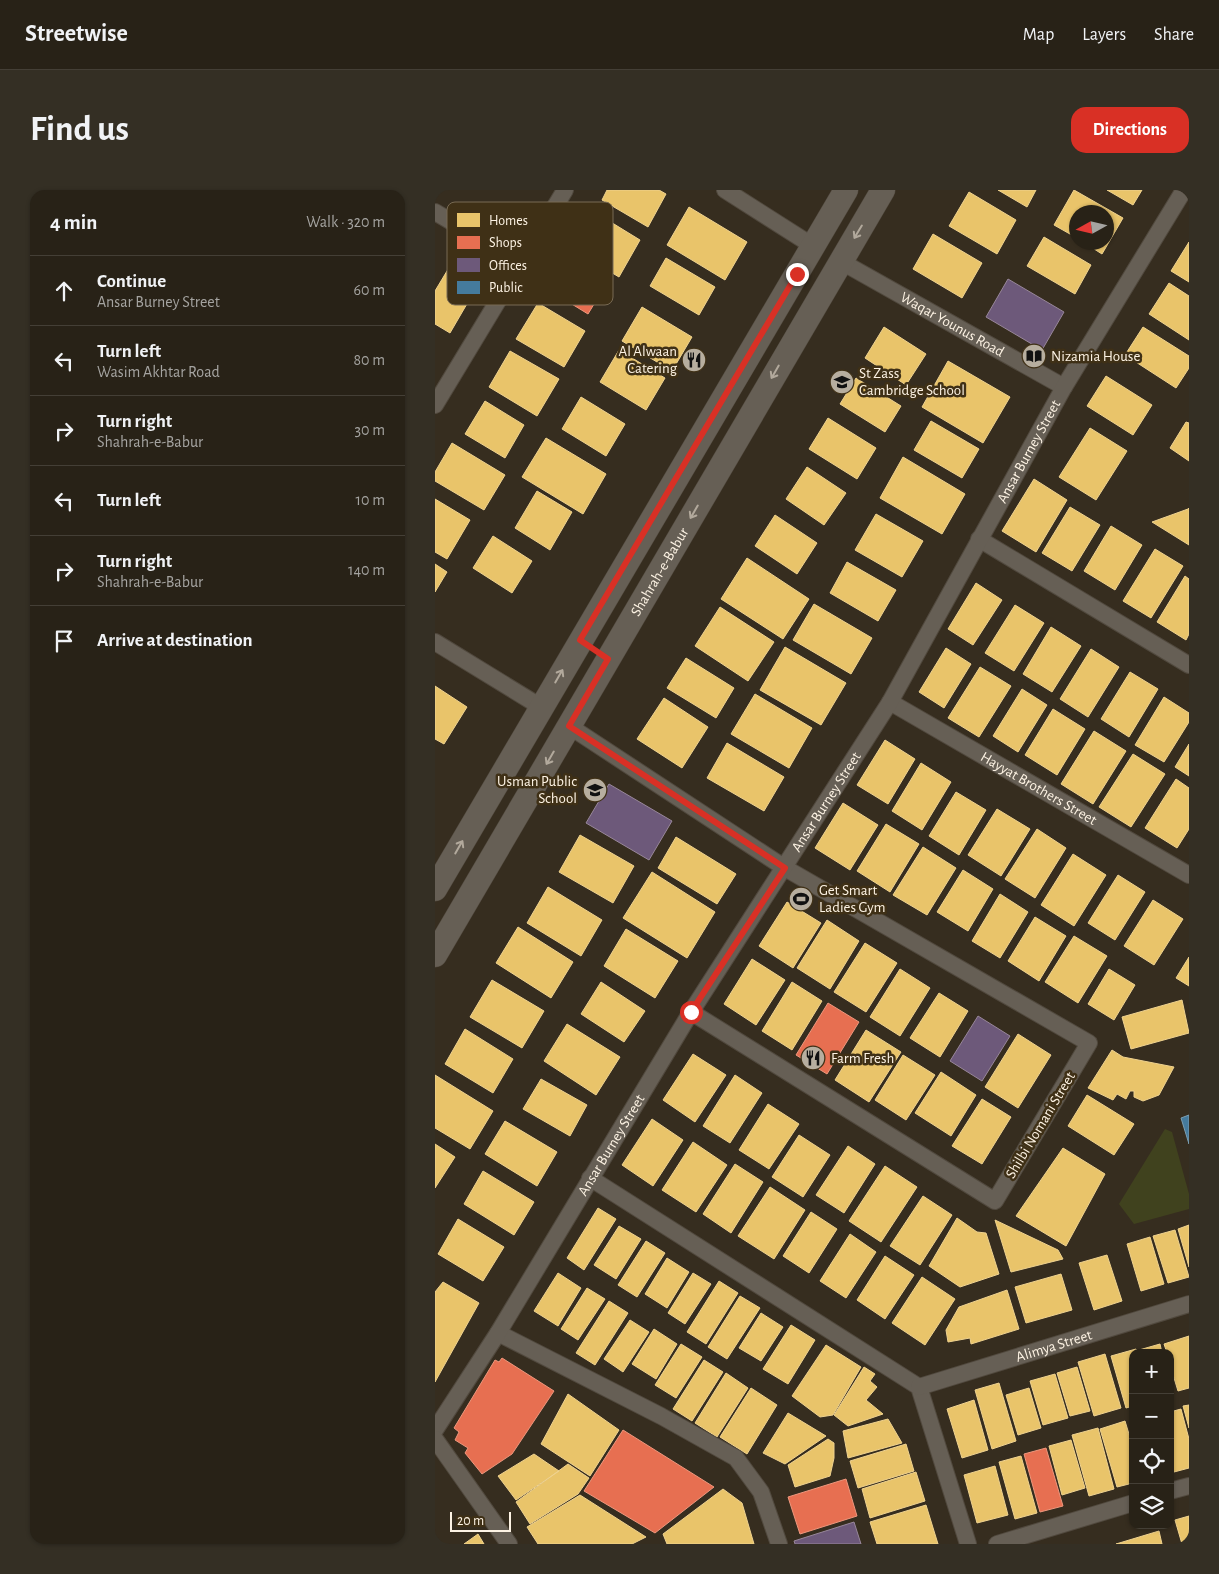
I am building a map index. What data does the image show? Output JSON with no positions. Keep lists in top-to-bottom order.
{
  "streets": {
    "main road": ["Shahrah-e-Babur"],
    "street": [
      "Waqar Younus Road",
      "Ansar Burney Street",
      "Hayyat Brothers Street",
      "Shilbi Nomani Street",
      "Alimya Street"
    ]
  },
  "crossings": [
    ["Waqar Younus Road", "Ansar Burney Street"],
    ["Waqar Younus Road", "Shahrah-e-Babur"],
    ["Ansar Burney Street", "Hayyat Brothers Street"],
    ["Ansar Burney Street", "Shilbi Nomani Street"]
  ],
  "places": {
    "library": ["Nizamia House"],
    "restaurant": ["Al Alwaan Catering", "Farm Fresh"],
    "school or university": ["St Zass Cambridge School", "Usman Public School"],
    "sports": ["Get Smart Ladies Gym"]
  },
  "legend": [
    "Homes",
    "Shops",
    "Offices",
    "Public"
  ],
  "scale_bar": "20 m",
  "north": "left",
  "page": {
    "header": "Streetwise",
    "nav": ["Map", "Layers", "Share"],
    "buttons": "Directions",
    "title": "Find us",
    "heading": ["4 min", "Walk · 320 m"],
    "list": [
      ["Continue", "Ansar Burney Street", "60 m"],
      ["Turn left", "Wasim Akhtar Road", "80 m"],
      ["Turn right", "Shahrah-e-Babur", "30 m"],
      ["Turn left", "10 m"],
      ["Turn right", "Shahrah-e-Babur", "140 m"],
      "Arrive at destination"
    ],
    "map_buttons": ["+", "−"],
    "scale": "20 m"
  }
}
